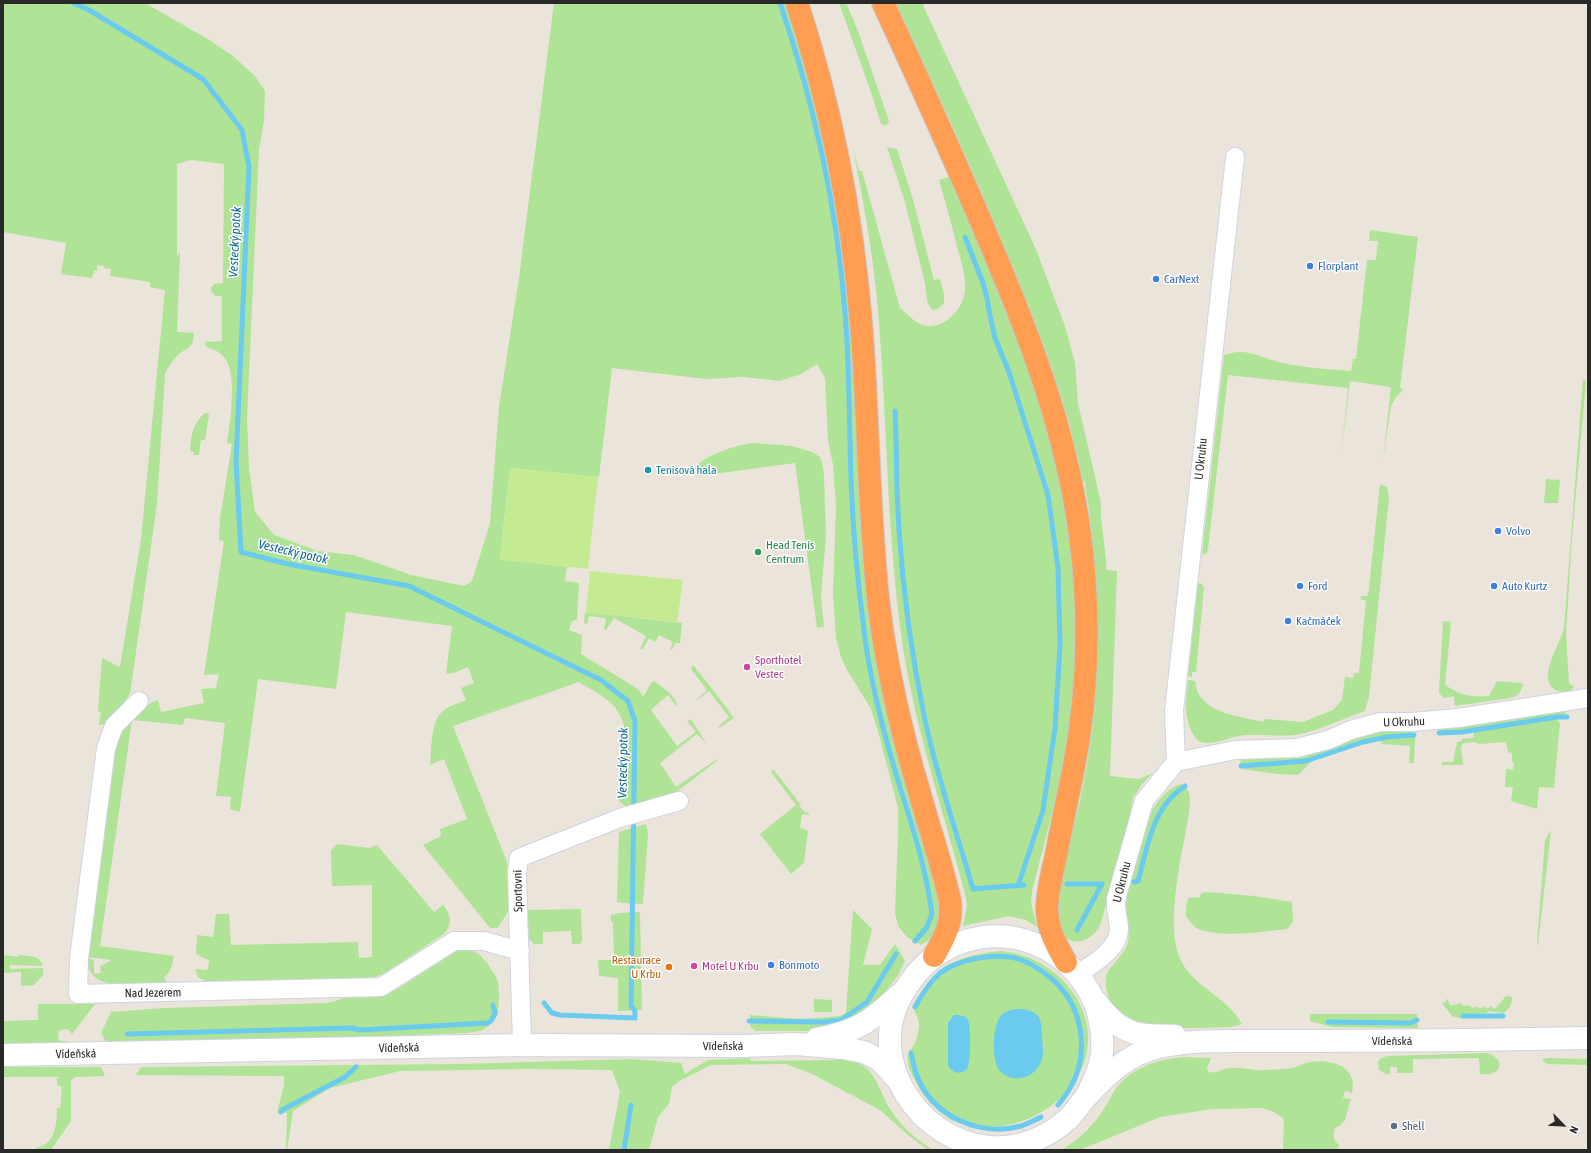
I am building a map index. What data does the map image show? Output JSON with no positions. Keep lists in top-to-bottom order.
{
  "streets": {
    "main road": ["Vídeňská"],
    "street": ["U Okruhu", "Sportovní", "Nad Jezerem"]
  },
  "crossings": [
    ["U Okruhu", "Vídeňská"],
    ["Sportovní", "Nad Jezerem"],
    ["Sportovní", "Vídeňská"]
  ],
  "water": ["Vestecký potok"],
  "places": [
    "Florplant",
    "CarNext",
    "Tenisová hala",
    "Volvo",
    "Head Tenis Centrum",
    "Ford",
    "Auto Kurtz",
    "Kačmáček",
    "Sporthotel Vestec",
    "Bonmoto",
    "Motel U Krbu",
    "Restaurace U Krbu",
    "Shell"
  ],
  "north": "bottom right"
}
